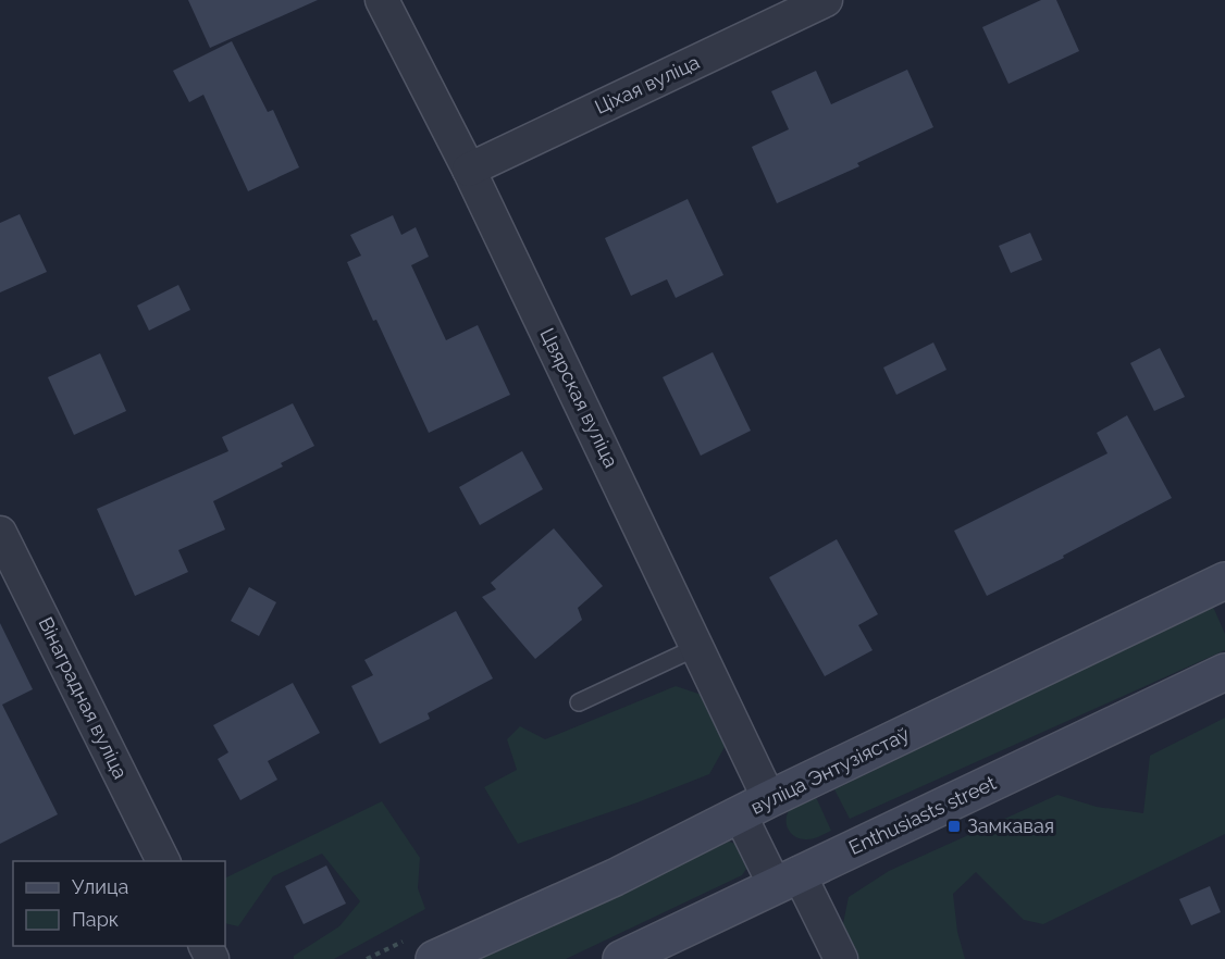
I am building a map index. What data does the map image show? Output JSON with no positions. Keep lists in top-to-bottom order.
{
  "streets": {
    "street": [
      "Ціхая вуліца",
      "Цвярская вуліца",
      "Вінаградная вуліца",
      "вуліца Энтузіястаў",
      "Enthusiasts street"
    ]
  },
  "crossings": [
    ["Ціхая вуліца", "Цвярская вуліца"],
    ["Цвярская вуліца", "вуліца Энтузіястаў"],
    ["Цвярская вуліца", "Enthusiasts street"]
  ],
  "places": {
    "transit": ["Замкавая"]
  },
  "legend": ["Улица", "Парк"]
}
